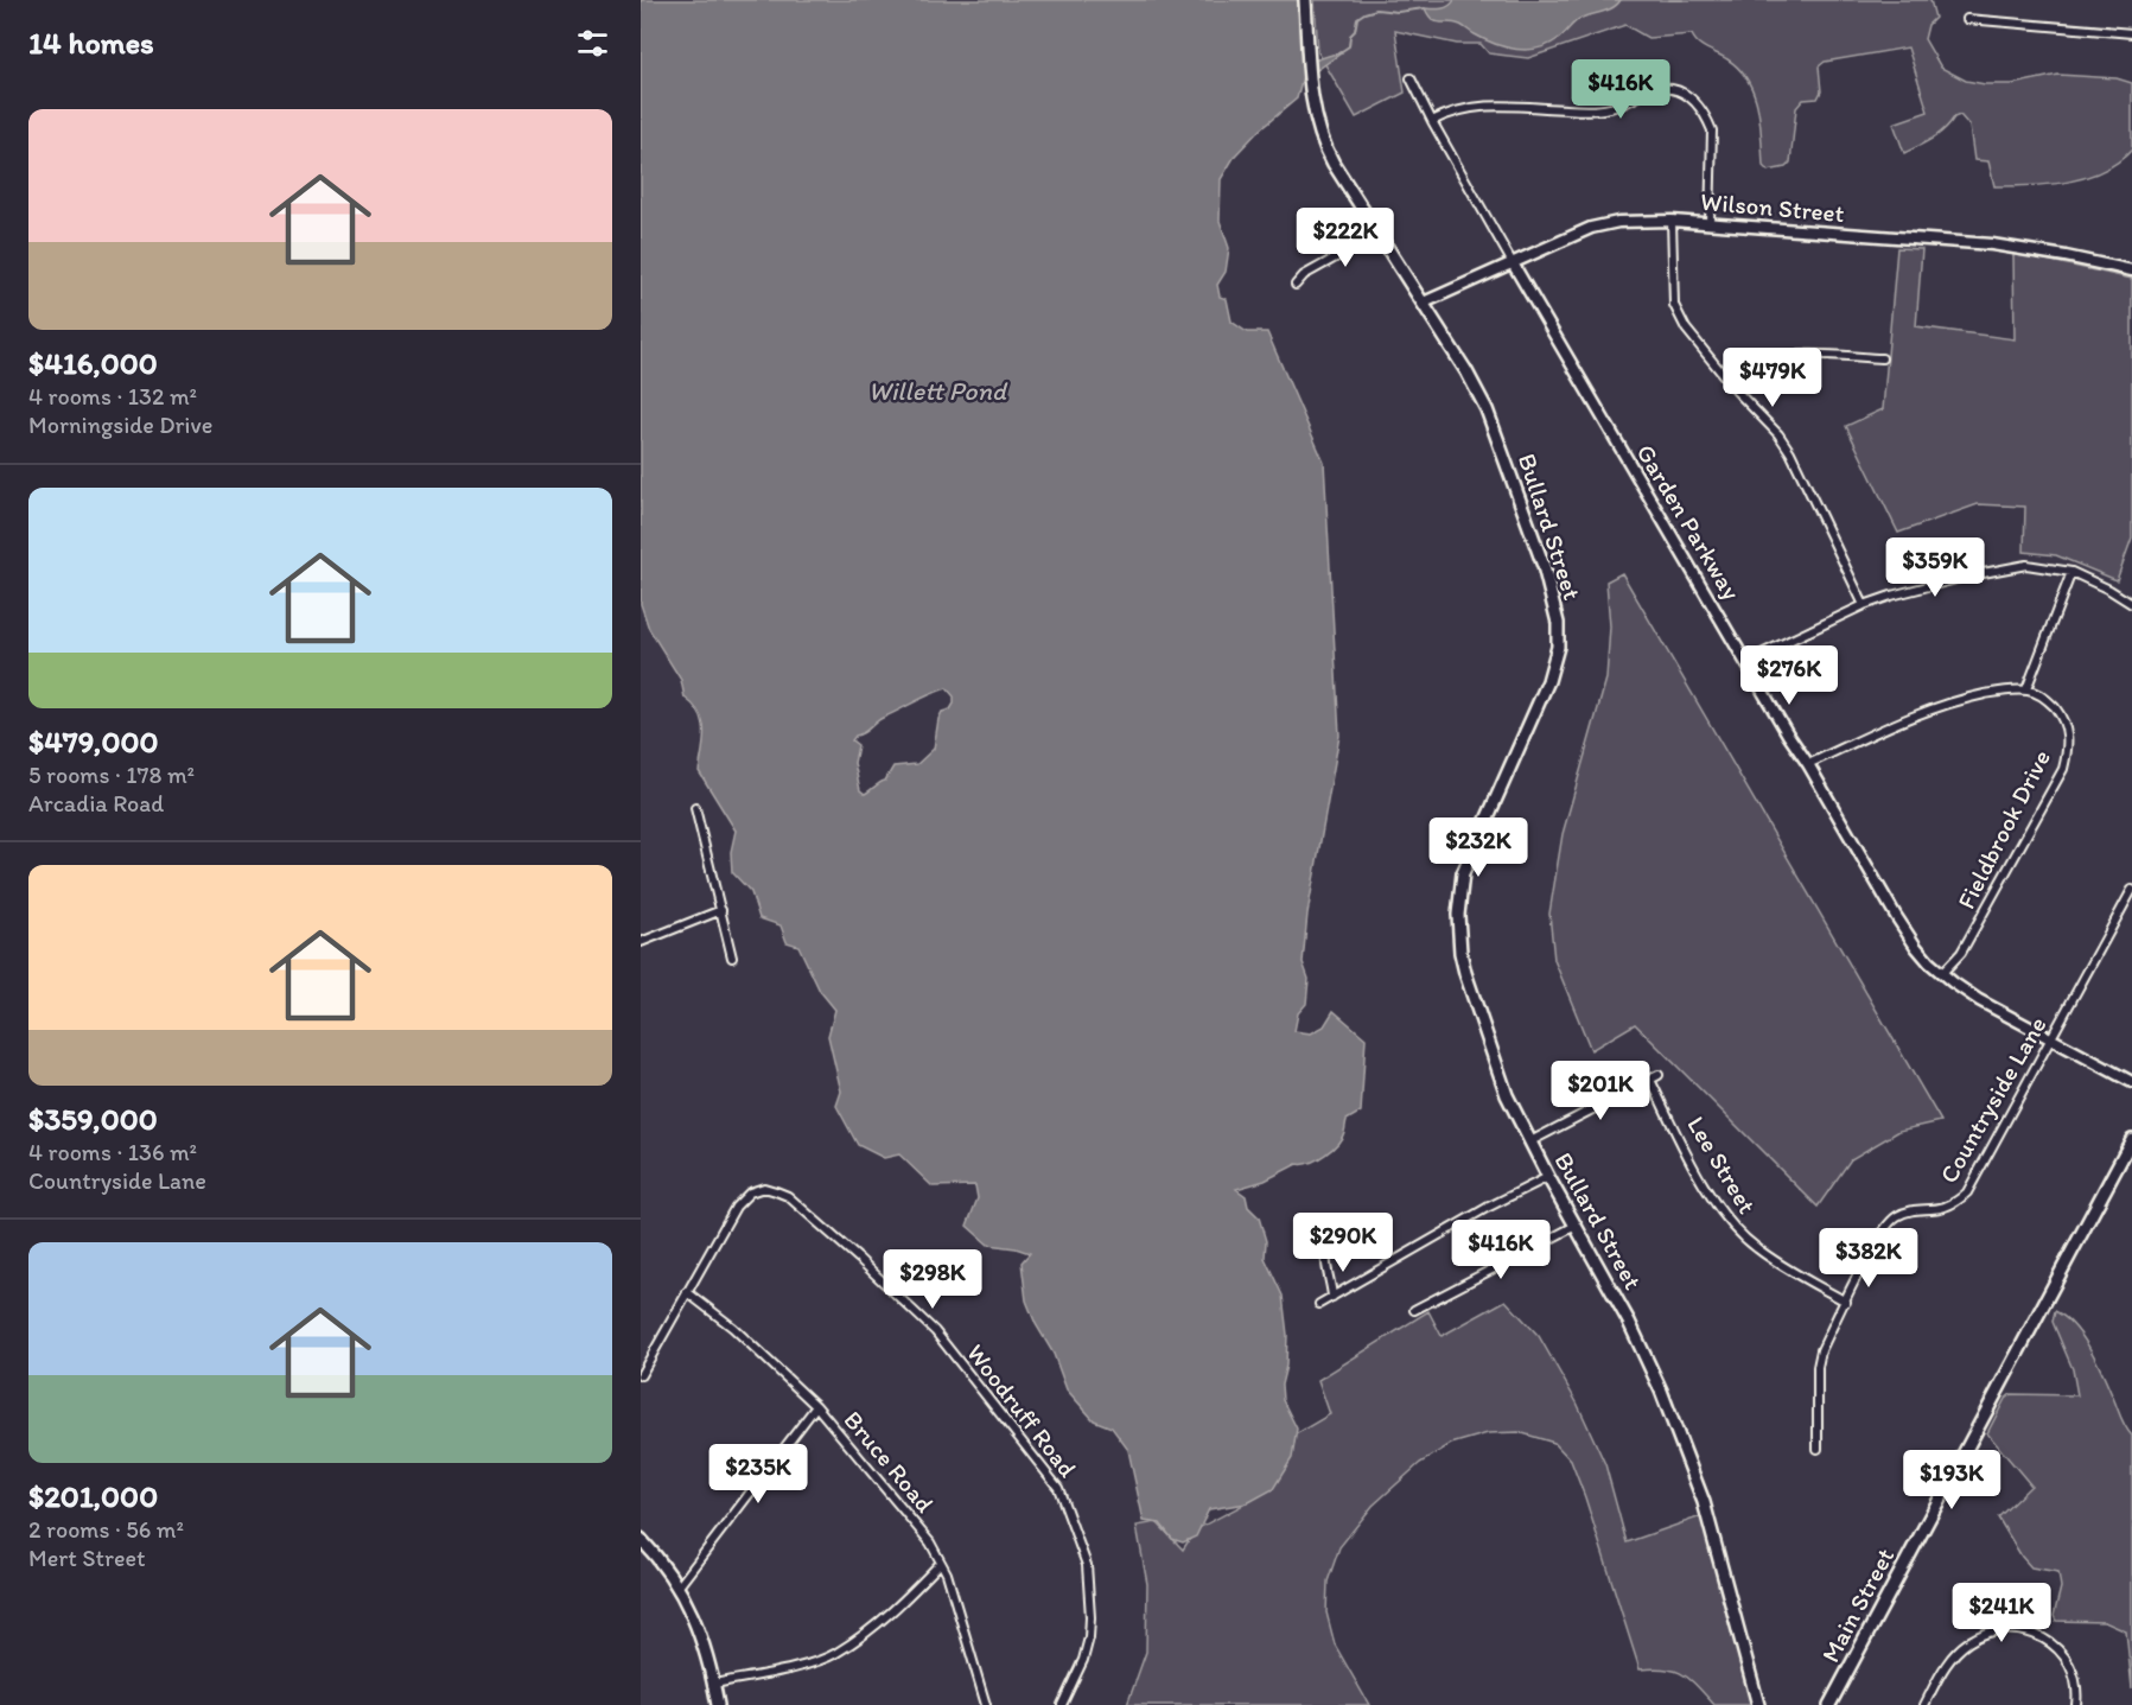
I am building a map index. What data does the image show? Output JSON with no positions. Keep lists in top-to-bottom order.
{
  "streets": {
    "main road": ["Bullard Street", "Main Street"],
    "street": [
      "Wilson Street",
      "Garden Parkway",
      "Fieldbrook Drive",
      "Countryside Lane",
      "Lee Street",
      "Woodruff Road",
      "Bruce Road"
    ]
  },
  "crossings": [
    ["Wilson Street", "Garden Parkway"],
    ["Wilson Street", "Bullard Street"],
    ["Garden Parkway", "Fieldbrook Drive"],
    ["Garden Parkway", "Countryside Lane"],
    ["Countryside Lane", "Lee Street"],
    ["Woodruff Road", "Bruce Road"]
  ],
  "water": ["Willett Pond"],
  "page": {
    "heading": "14 homes",
    "price": [
      "$416K",
      "$222K",
      "$479K",
      "$359K",
      "$276K",
      "$232K",
      "$201K",
      "$290K",
      "$416K",
      "$382K",
      "$298K",
      "$235K",
      "$193K",
      "$241K"
    ],
    "list": [
      {
        "name": "$416,000",
        "note": "4 rooms · 132 m² · Morningside Drive"
      },
      {
        "name": "$479,000",
        "note": "5 rooms · 178 m² · Arcadia Road"
      },
      {
        "name": "$359,000",
        "note": "4 rooms · 136 m² · Countryside Lane"
      },
      {
        "name": "$201,000",
        "note": "2 rooms · 56 m² · Mert Street"
      }
    ]
  }
}
